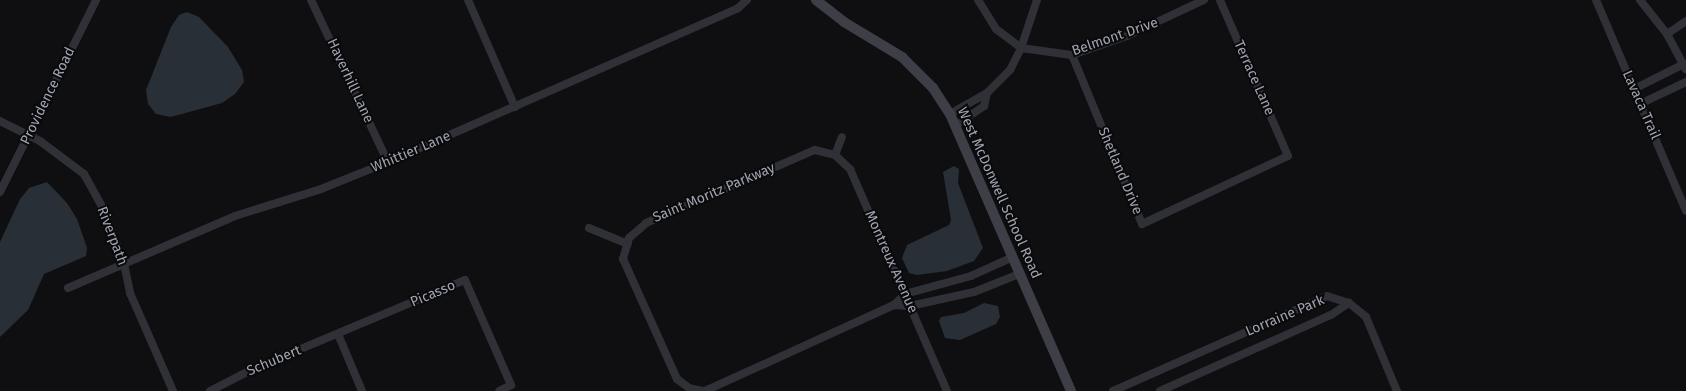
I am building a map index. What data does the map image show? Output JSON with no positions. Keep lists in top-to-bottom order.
{
  "streets": {
    "main road": ["West McDonwell School Road"],
    "street": [
      "Belmont Drive",
      "Terrace Lane",
      "Haverhill Lane",
      "Providence Road",
      "Lavaca Trail",
      "Whittier Lane",
      "Shetland Drive",
      "Saint Moritz Parkway",
      "Riverpath",
      "Montreux Avenue",
      "Picasso",
      "Lorraine Park",
      "Schubert"
    ]
  },
  "crossings": [
    ["Belmont Drive", "Shetland Drive"],
    ["Terrace Lane", "Shetland Drive"],
    ["Haverhill Lane", "Whittier Lane"],
    ["Providence Road", "Riverpath"],
    ["Whittier Lane", "Riverpath"],
    ["Saint Moritz Parkway", "Montreux Avenue"],
    ["Picasso", "Schubert"]
  ]
}
